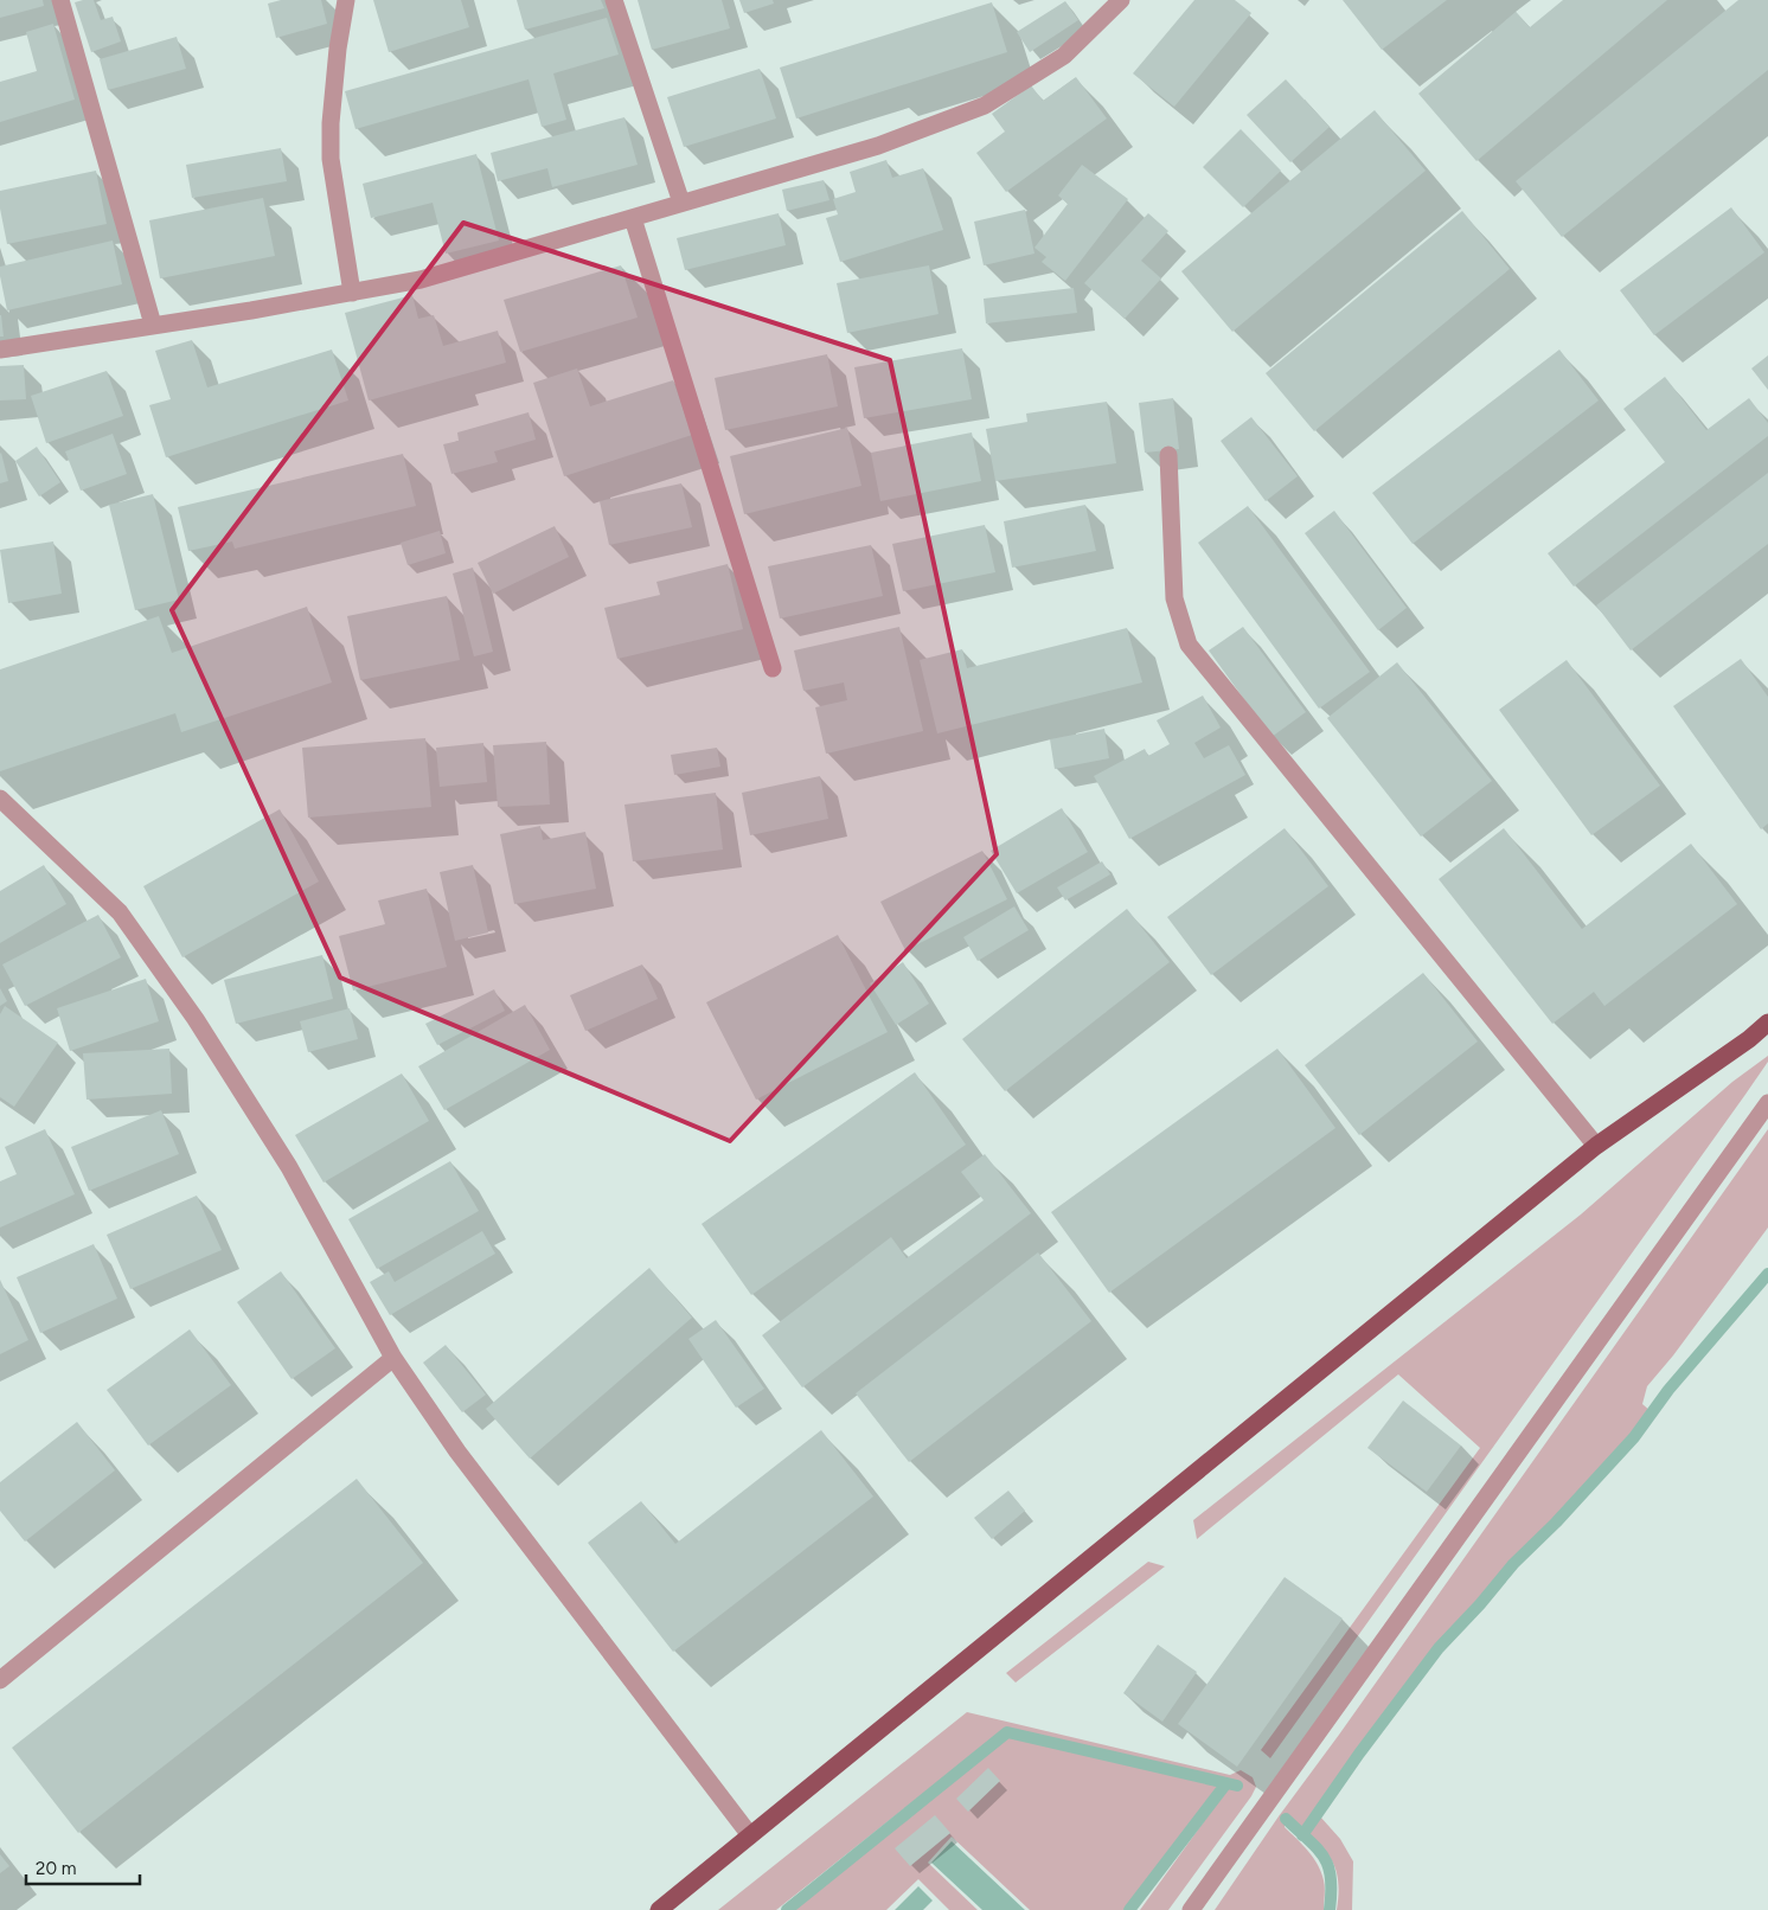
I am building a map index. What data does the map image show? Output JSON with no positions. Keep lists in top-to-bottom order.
{
  "scale_bar": "20 m"
}
